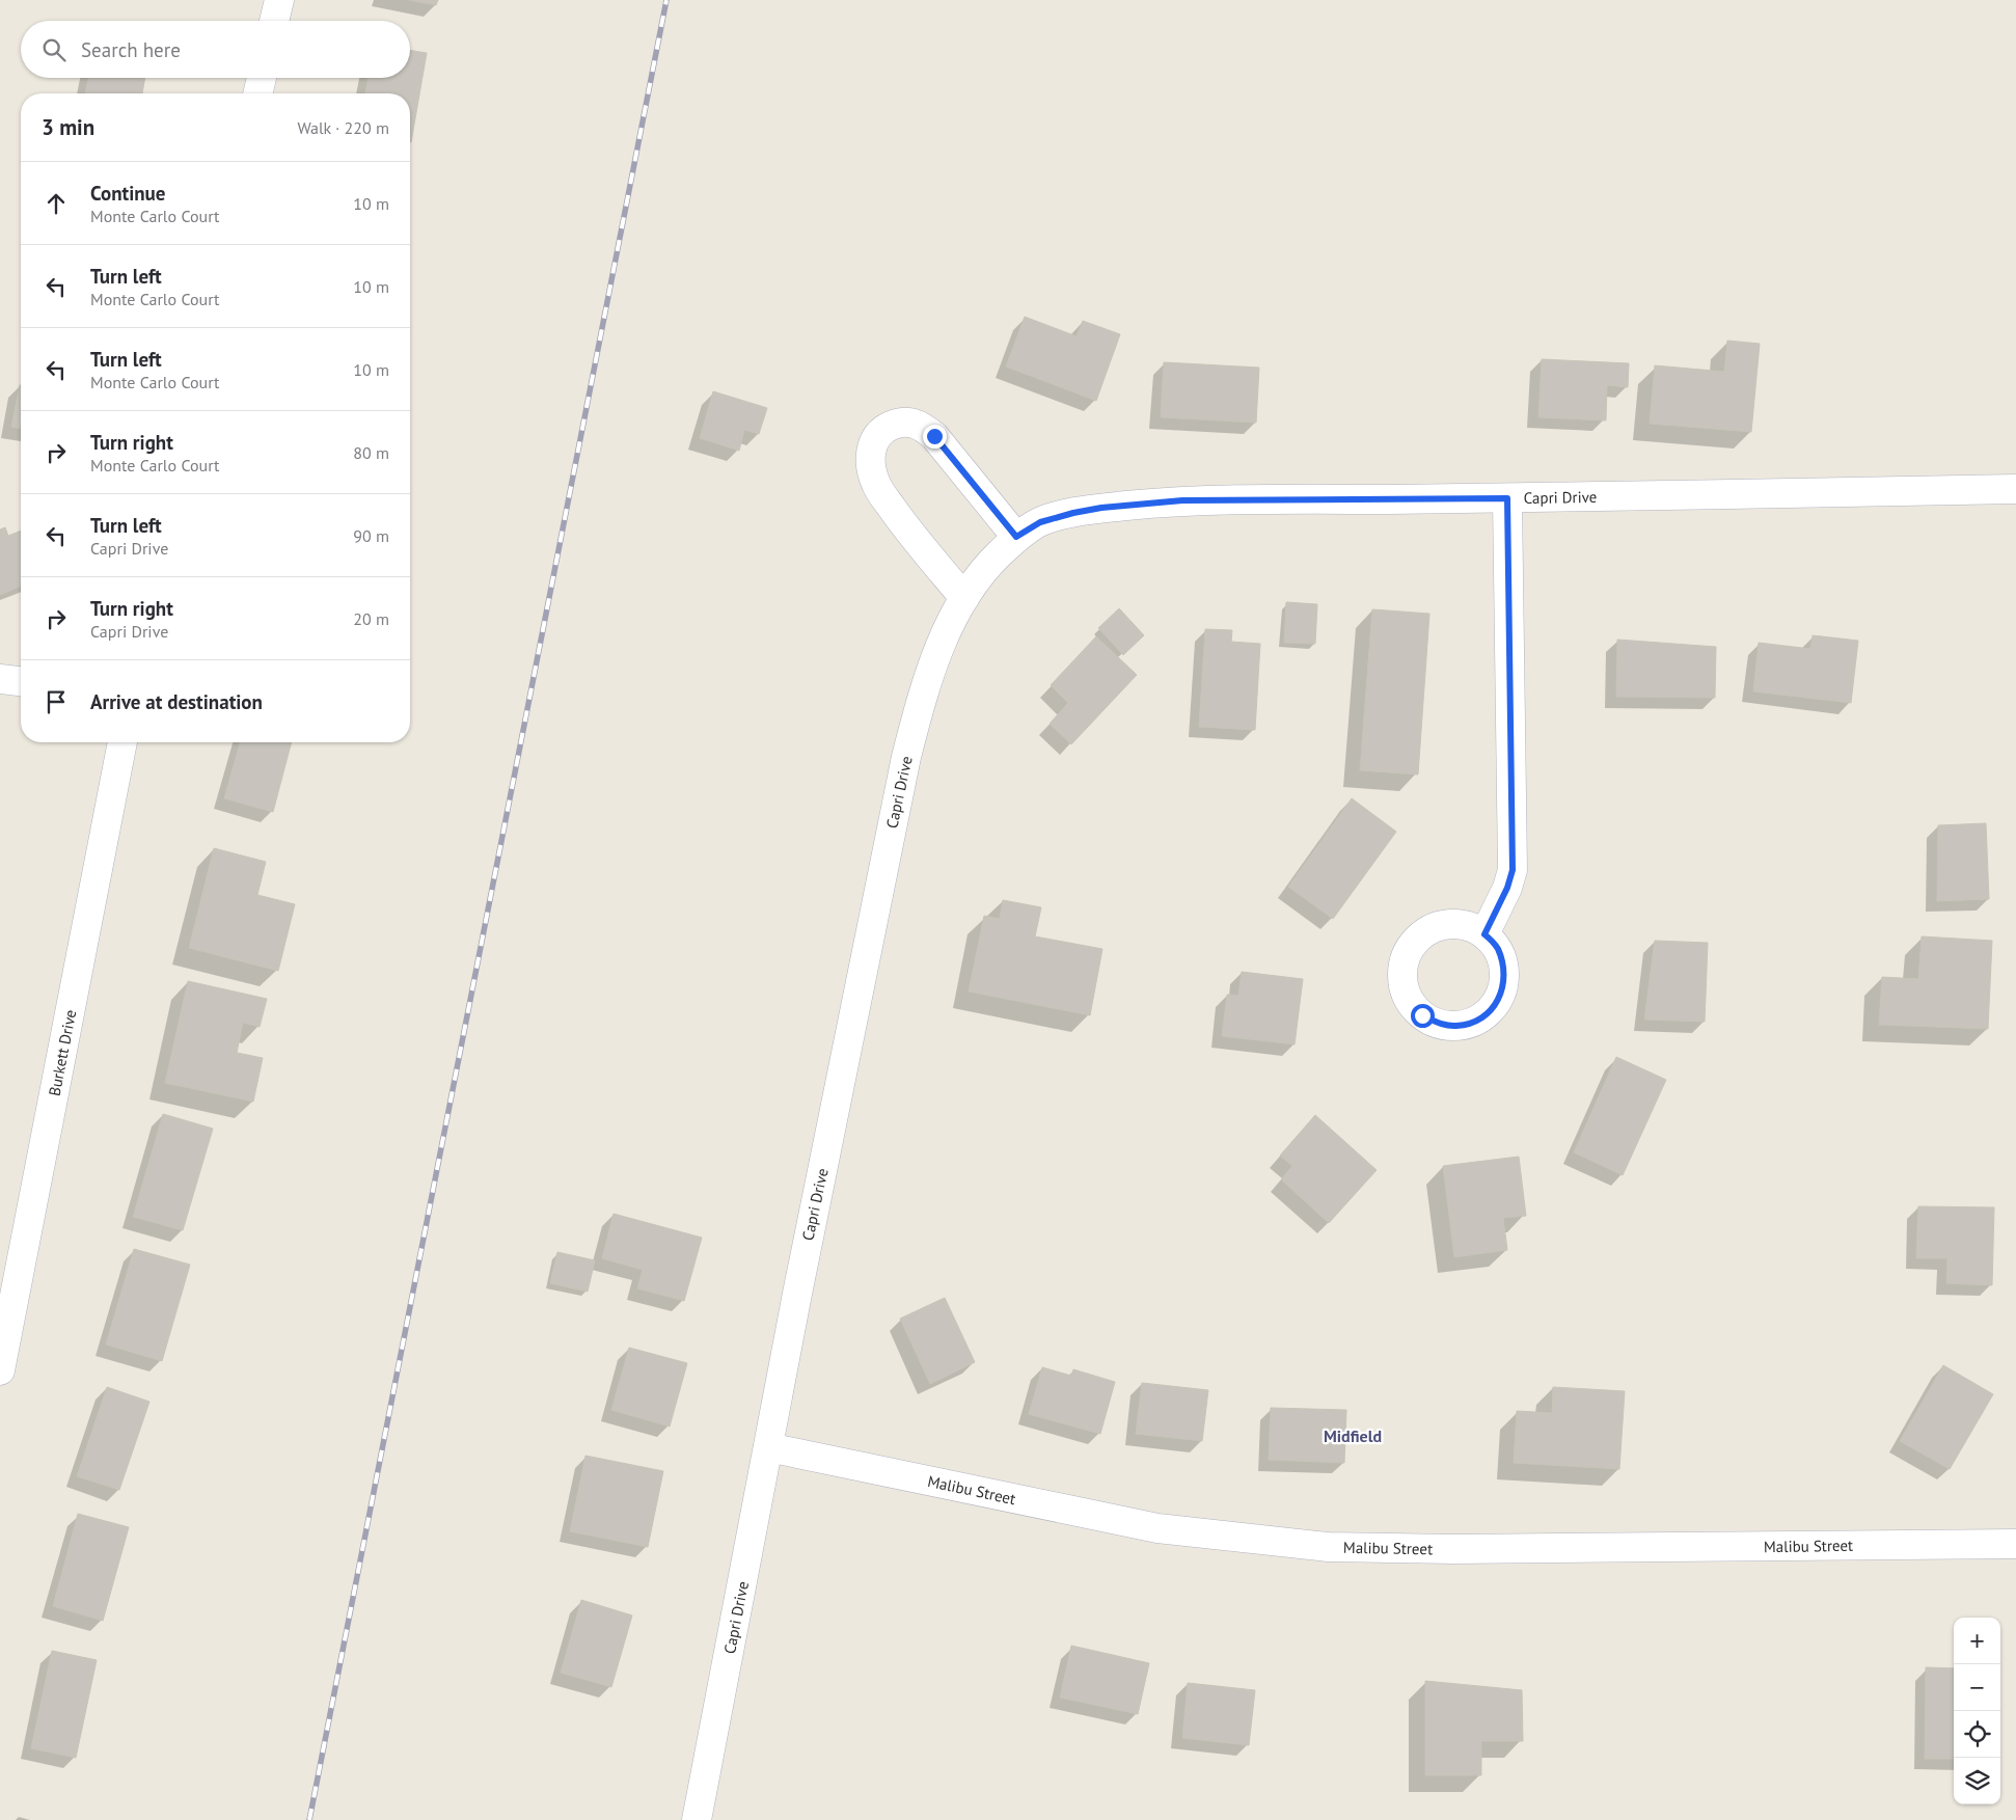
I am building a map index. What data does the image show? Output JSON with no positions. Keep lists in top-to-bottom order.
{
  "streets": {
    "street": ["Capri Drive", "Burkett Drive", "Malibu Street"]
  },
  "crossings": [
    ["Capri Drive", "Malibu Street"]
  ],
  "districts": ["Midfield"],
  "page": {
    "search": "Search here",
    "heading": ["3 min", "Walk · 220 m"],
    "list": [
      ["Continue", "Monte Carlo Court", "10 m"],
      ["Turn left", "Monte Carlo Court", "10 m"],
      ["Turn left", "Monte Carlo Court", "10 m"],
      ["Turn right", "Monte Carlo Court", "80 m"],
      ["Turn left", "Capri Drive", "90 m"],
      ["Turn right", "Capri Drive", "20 m"],
      "Arrive at destination"
    ],
    "map_buttons": ["+", "−"]
  }
}
